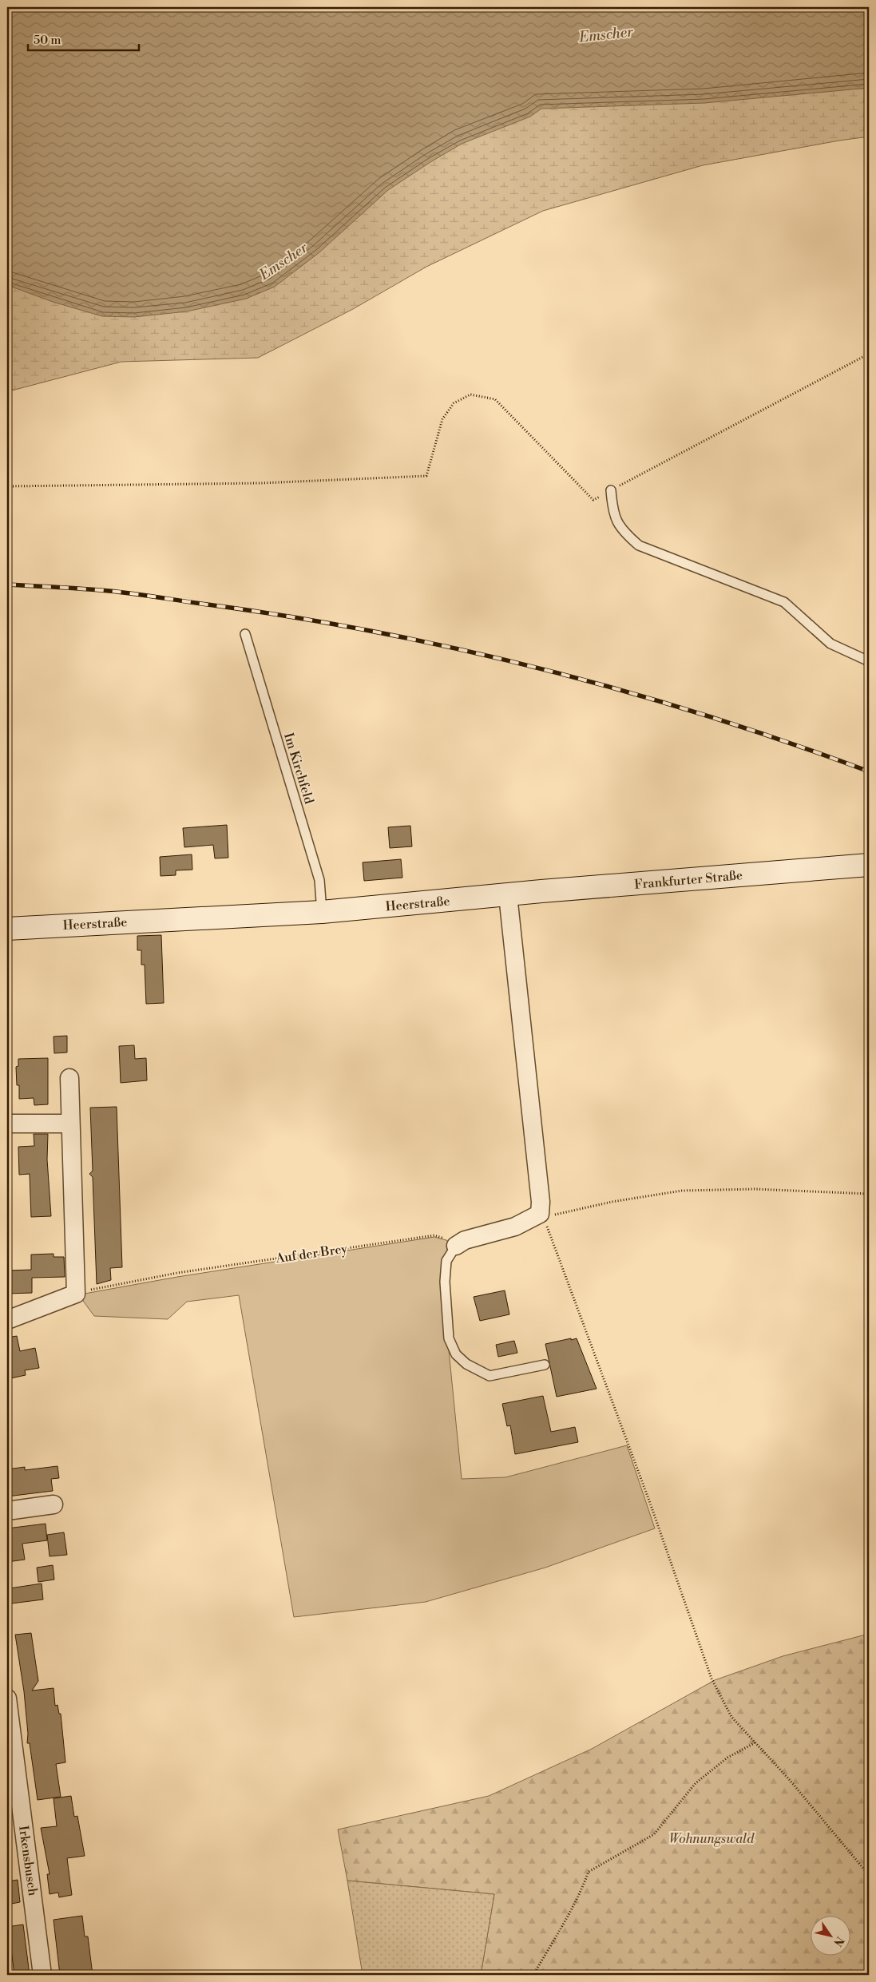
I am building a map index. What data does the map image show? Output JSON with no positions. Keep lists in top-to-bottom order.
{
  "streets": {
    "main road": ["Frankfurter Straße", "Heerstraße"],
    "street": ["Irkensbusch"],
    "lane": ["Im Kirchfeld"],
    "path": ["Auf der Brey"]
  },
  "crossings": [
    ["Im Kirchfeld", "Heerstraße"],
    ["Frankfurter Straße", "Heerstraße"]
  ],
  "water": ["Emscher"],
  "parks": ["Wohnungswald"],
  "scale_bar": "50 m",
  "north": "bottom right"
}
